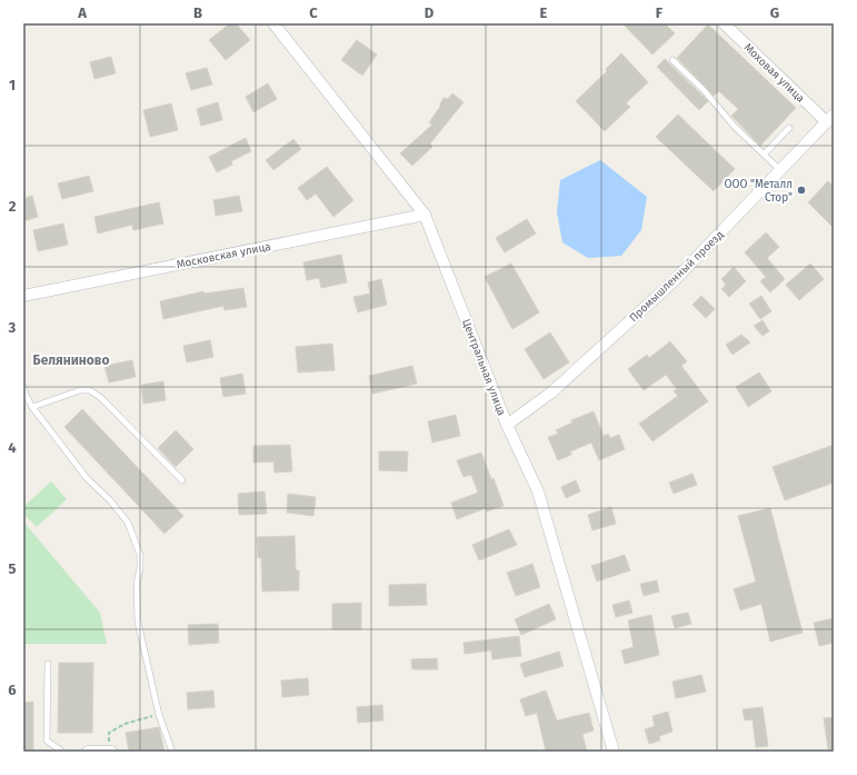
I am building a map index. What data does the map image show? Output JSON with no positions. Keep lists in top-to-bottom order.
{
  "streets": {
    "street": [
      "Моховая улица",
      "Московская улица",
      "Промышленный проезд",
      "Центральная улица"
    ]
  },
  "crossings": [
    ["Моховая улица", "Промышленный проезд"],
    ["Московская улица", "Центральная улица"],
    ["Промышленный проезд", "Центральная улица"]
  ],
  "districts": ["Беляниново"],
  "places": ["ООО \"Металл Стор\""],
  "grid": {
    "columns": [
      "A",
      "B",
      "C",
      "D",
      "E",
      "F",
      "G"
    ],
    "rows": [
      "1",
      "2",
      "3",
      "4",
      "5",
      "6"
    ]
  }
}
